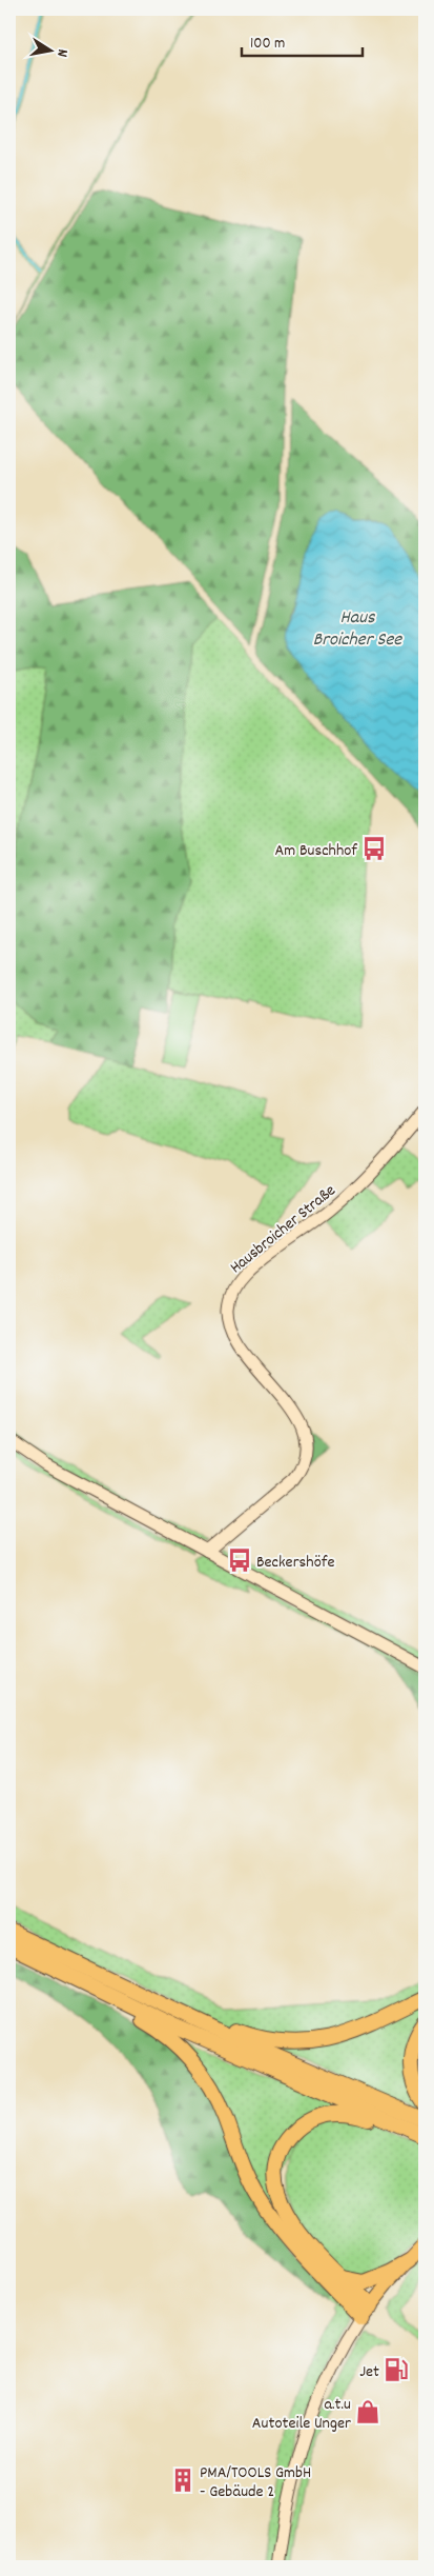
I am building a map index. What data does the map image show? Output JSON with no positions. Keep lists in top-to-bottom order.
{
  "streets": {
    "street": ["Hausbroicher Straße"]
  },
  "water": ["Haus Broicher See"],
  "places": {
    "bus stop": ["Am Buschhof", "Beckershöfe"],
    "fuel station": ["Jet"],
    "shop": ["a.t.u Autoteile Unger"],
    "building": ["PMA/TOOLS GmbH - Gebäude 2"]
  },
  "scale_bar": "100 m",
  "north": "right"
}
